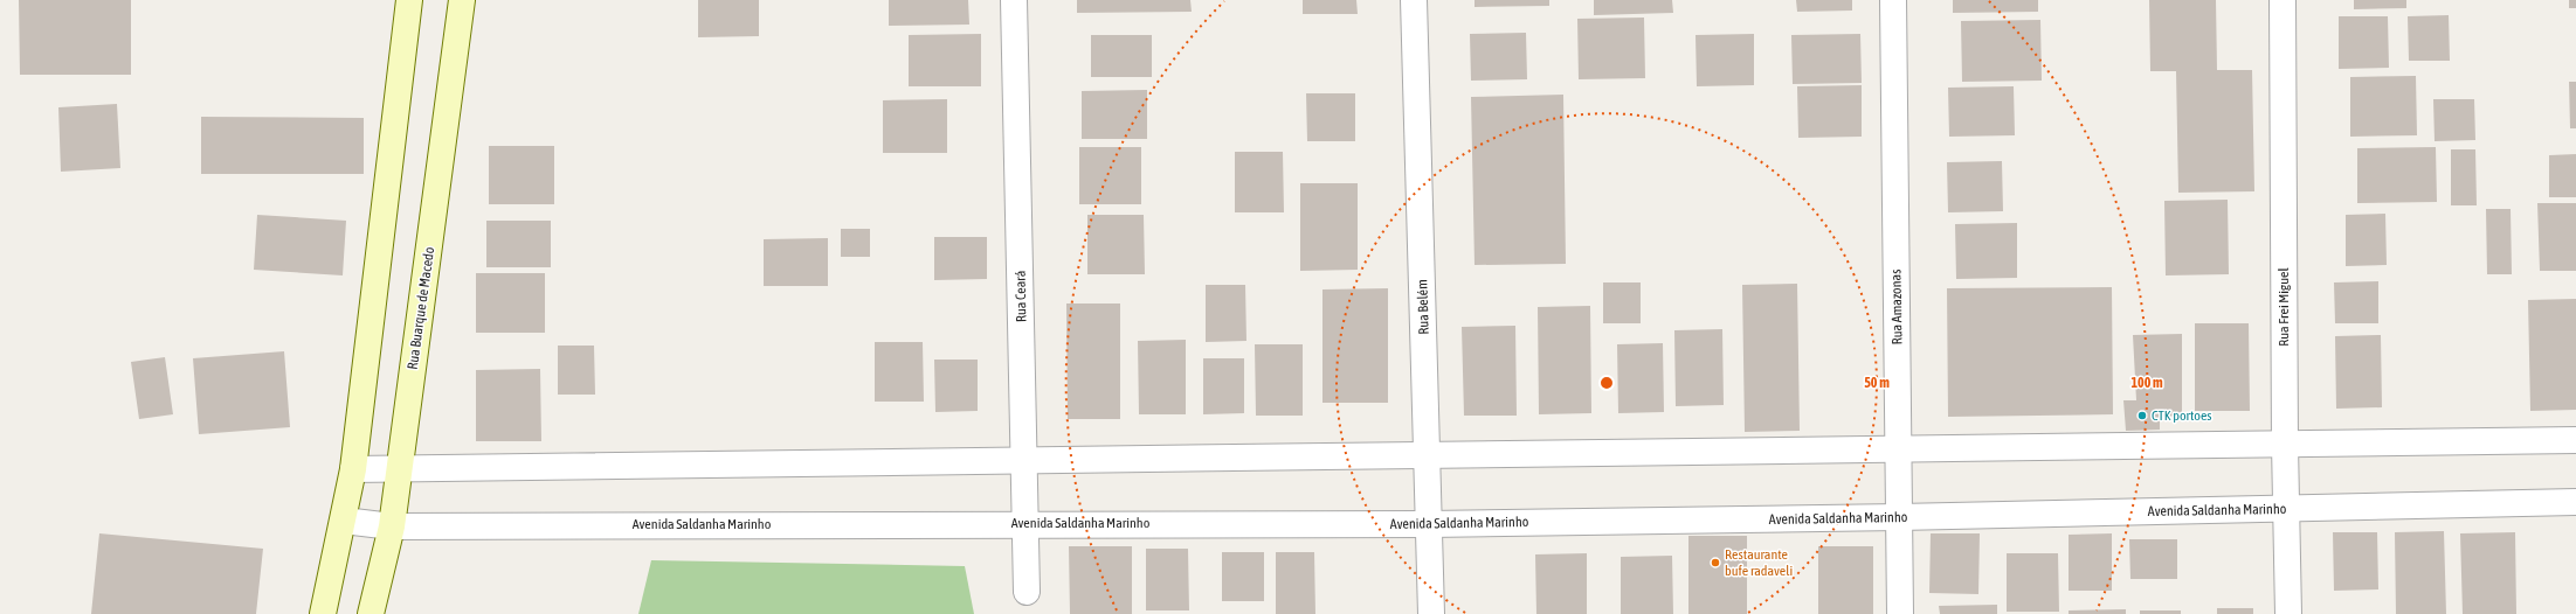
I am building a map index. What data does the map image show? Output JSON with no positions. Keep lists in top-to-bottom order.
{
  "streets": {
    "main road": ["Rua Buarque de Macedo"],
    "street": [
      "Rua Ceará",
      "Rua Belém",
      "Rua Amazonas",
      "Rua Frei Miguel",
      "Avenida Saldanha Marinho"
    ]
  },
  "crossings": [
    ["Rua Ceará", "Avenida Saldanha Marinho"],
    ["Rua Belém", "Avenida Saldanha Marinho"],
    ["Rua Amazonas", "Avenida Saldanha Marinho"],
    ["Rua Frei Miguel", "Avenida Saldanha Marinho"],
    ["Rua Buarque de Macedo", "Avenida Saldanha Marinho"]
  ],
  "places": ["CTK portoes", "Restaurante bufe radaveli"],
  "rings": ["50 m", "100 m"]
}
